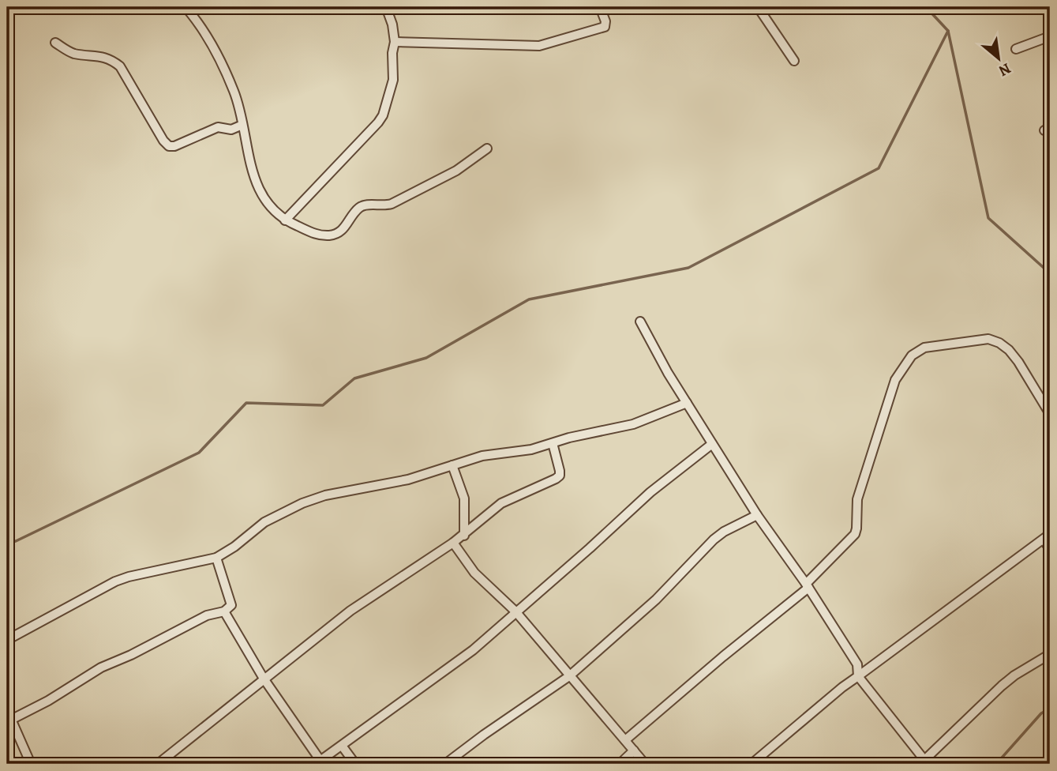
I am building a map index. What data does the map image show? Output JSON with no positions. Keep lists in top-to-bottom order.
{
  "north": "bottom right"
}
